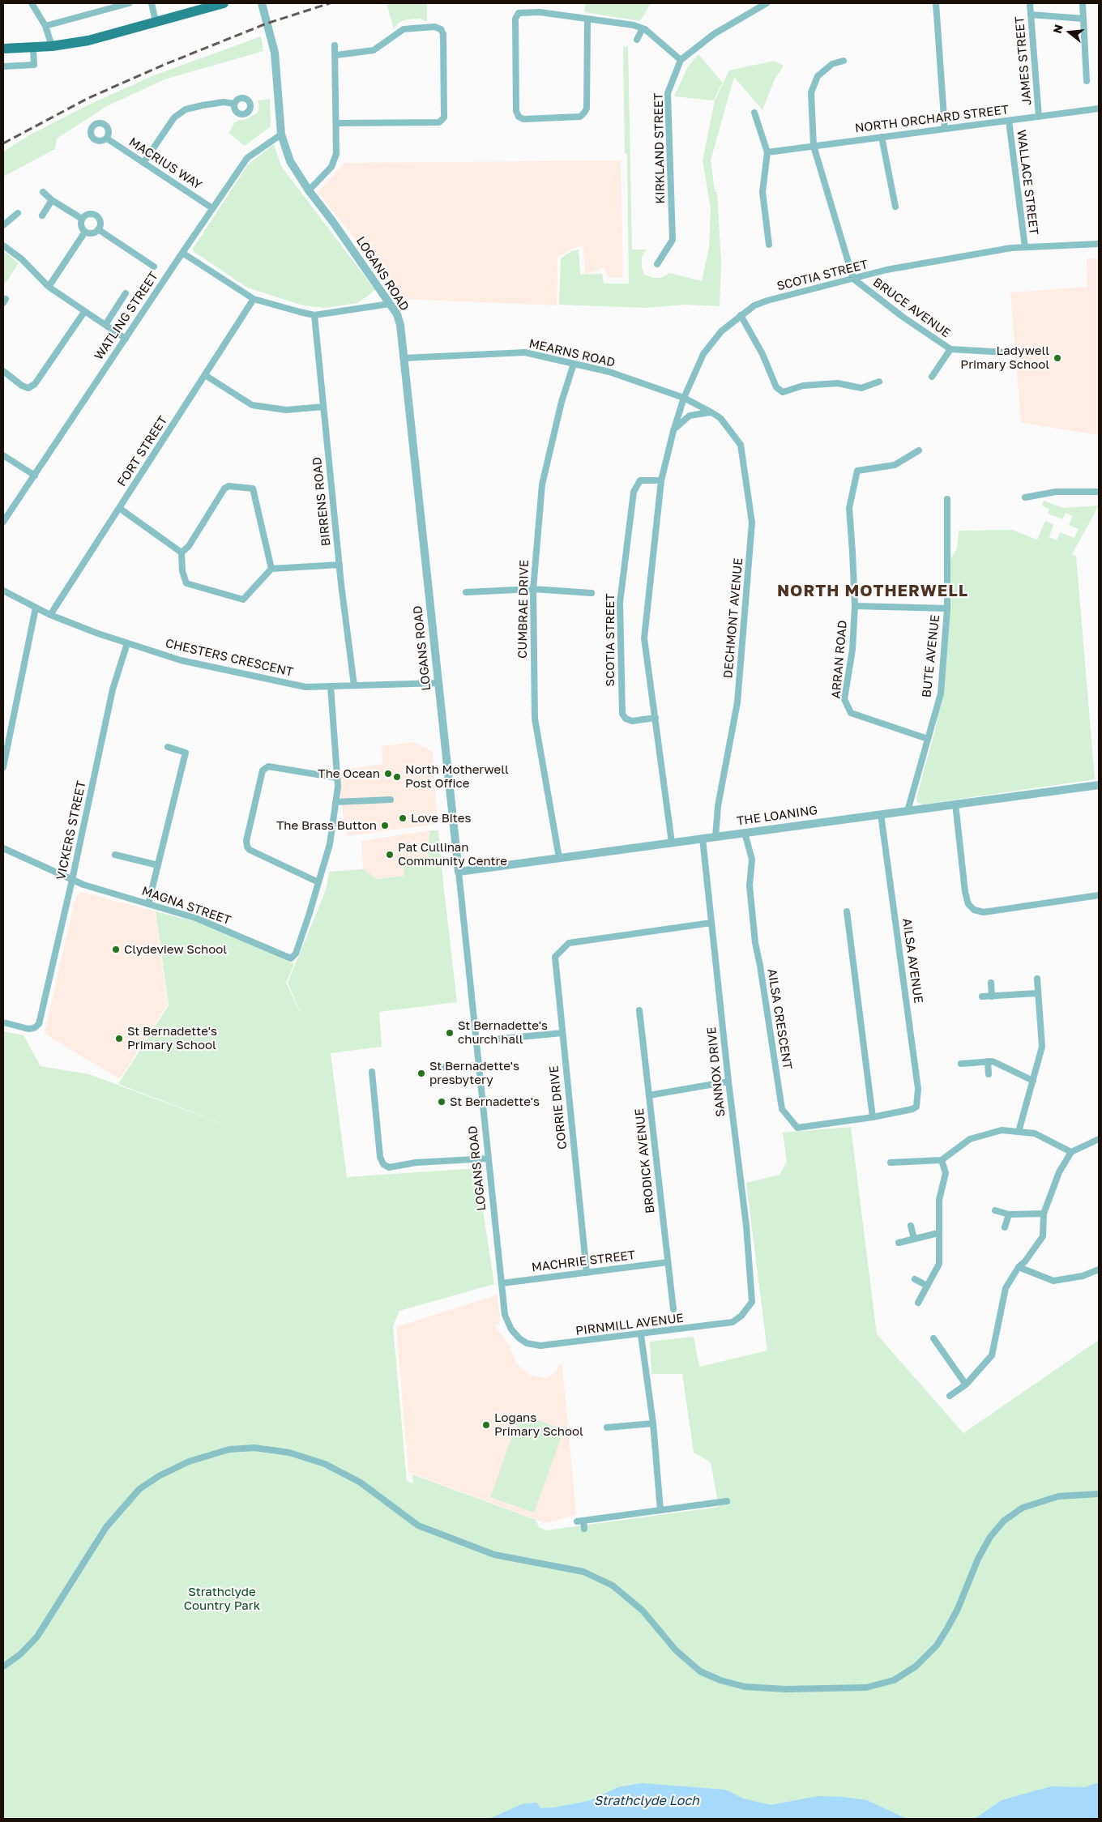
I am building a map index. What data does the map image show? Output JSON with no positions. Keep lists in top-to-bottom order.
{
  "streets": {
    "street": [
      "JAMES STREET",
      "NORTH ORCHARD STREET",
      "KIRKLAND STREET",
      "MACRIUS WAY",
      "WALLACE STREET",
      "LOGANS ROAD",
      "SCOTIA STREET",
      "BRUCE AVENUE",
      "WATLING STREET",
      "MEARNS ROAD",
      "FORT STREET",
      "BIRRENS ROAD",
      "CUMBRAE DRIVE",
      "DECHMONT AVENUE",
      "BUTE AVENUE",
      "CHESTERS CRESCENT",
      "ARRAN ROAD",
      "THE LOANING",
      "VICKERS STREET",
      "MAGNA STREET",
      "AILSA AVENUE",
      "AILSA CRESCENT",
      "SANNOX DRIVE",
      "CORRIE DRIVE",
      "BRODICK AVENUE",
      "MACHRIE STREET",
      "PIRNMILL AVENUE"
    ]
  },
  "crossings": [
    ["JAMES STREET", "NORTH ORCHARD STREET"],
    ["NORTH ORCHARD STREET", "WALLACE STREET"],
    ["MACRIUS WAY", "WATLING STREET"],
    ["WALLACE STREET", "SCOTIA STREET"],
    ["LOGANS ROAD", "WATLING STREET"],
    ["LOGANS ROAD", "MEARNS ROAD"],
    ["LOGANS ROAD", "CHESTERS CRESCENT"],
    ["LOGANS ROAD", "THE LOANING"],
    ["LOGANS ROAD", "MACHRIE STREET"],
    ["LOGANS ROAD", "PIRNMILL AVENUE"],
    ["SCOTIA STREET", "BRUCE AVENUE"],
    ["SCOTIA STREET", "MEARNS ROAD"],
    ["SCOTIA STREET", "DECHMONT AVENUE"],
    ["SCOTIA STREET", "THE LOANING"],
    ["MEARNS ROAD", "CUMBRAE DRIVE"],
    ["MEARNS ROAD", "DECHMONT AVENUE"],
    ["FORT STREET", "CHESTERS CRESCENT"],
    ["BIRRENS ROAD", "CHESTERS CRESCENT"],
    ["CUMBRAE DRIVE", "THE LOANING"],
    ["DECHMONT AVENUE", "THE LOANING"],
    ["BUTE AVENUE", "ARRAN ROAD"],
    ["BUTE AVENUE", "THE LOANING"],
    ["CHESTERS CRESCENT", "VICKERS STREET"],
    ["THE LOANING", "AILSA AVENUE"],
    ["THE LOANING", "AILSA CRESCENT"],
    ["THE LOANING", "SANNOX DRIVE"],
    ["VICKERS STREET", "MAGNA STREET"],
    ["AILSA AVENUE", "AILSA CRESCENT"],
    ["SANNOX DRIVE", "CORRIE DRIVE"],
    ["SANNOX DRIVE", "PIRNMILL AVENUE"],
    ["CORRIE DRIVE", "MACHRIE STREET"],
    ["BRODICK AVENUE", "MACHRIE STREET"]
  ],
  "districts": ["NORTH MOTHERWELL"],
  "water": ["Strathclyde Loch"],
  "parks": ["Strathclyde Country Park"],
  "places": [
    "Ladywell Primary School",
    "The Ocean",
    "North Motherwell Post Office",
    "Love Bites",
    "The Brass Button",
    "Pat Cullinan Community Centre",
    "Clydeview School",
    "St Bernadette's church hall",
    "St Bernadette's Primary School",
    "St Bernadette's presbytery",
    "St Bernadette's",
    "Logans Primary School"
  ],
  "north": "left"
}
